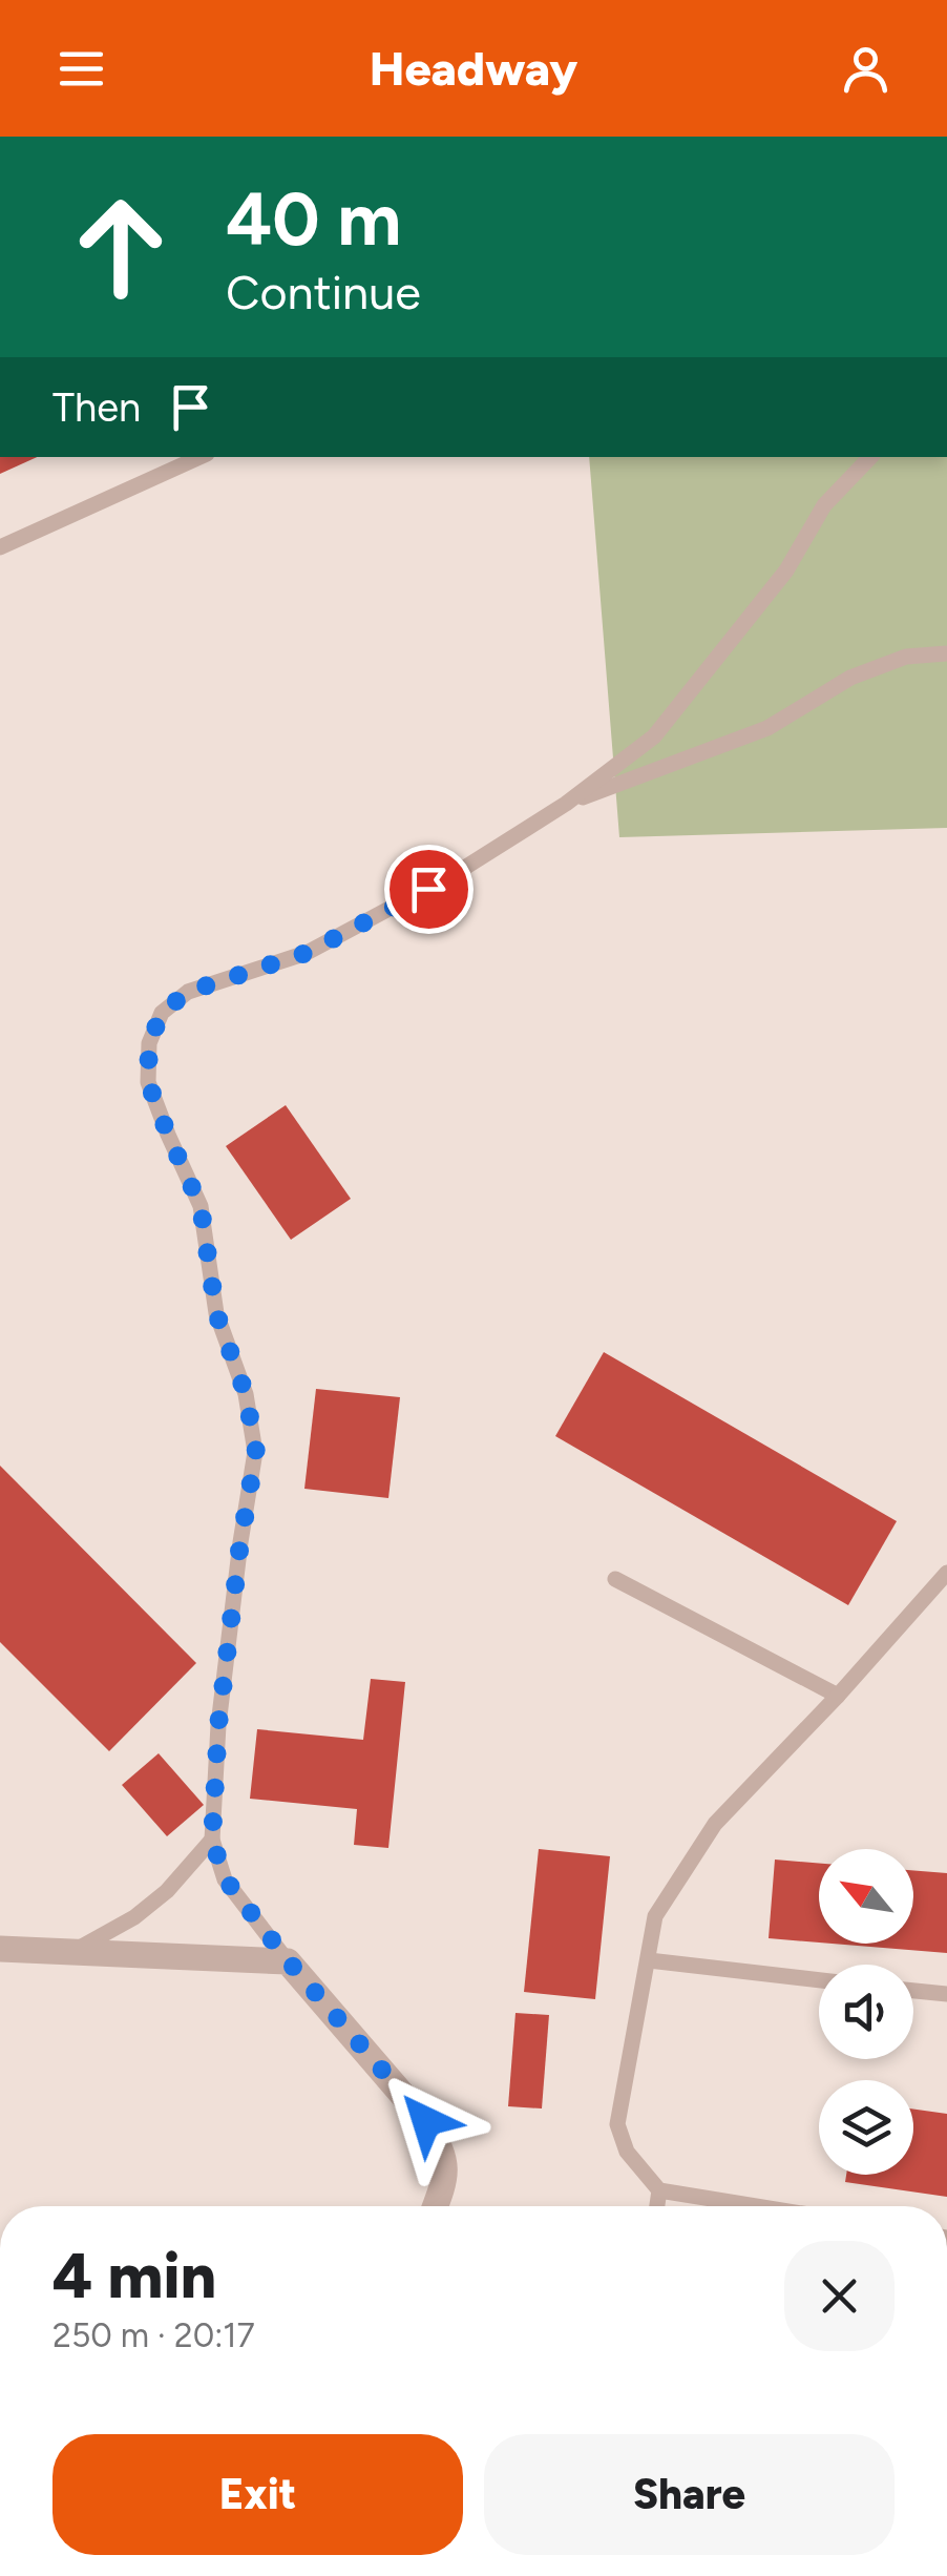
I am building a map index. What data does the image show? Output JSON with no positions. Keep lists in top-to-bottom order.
{
  "north": "top left",
  "page": {
    "header": "Headway",
    "turn": ["40 m", "Continue"],
    "then": "Then",
    "heading": ["4 min", "250 m · 20:17"],
    "buttons": ["Exit", "Share"]
  }
}
